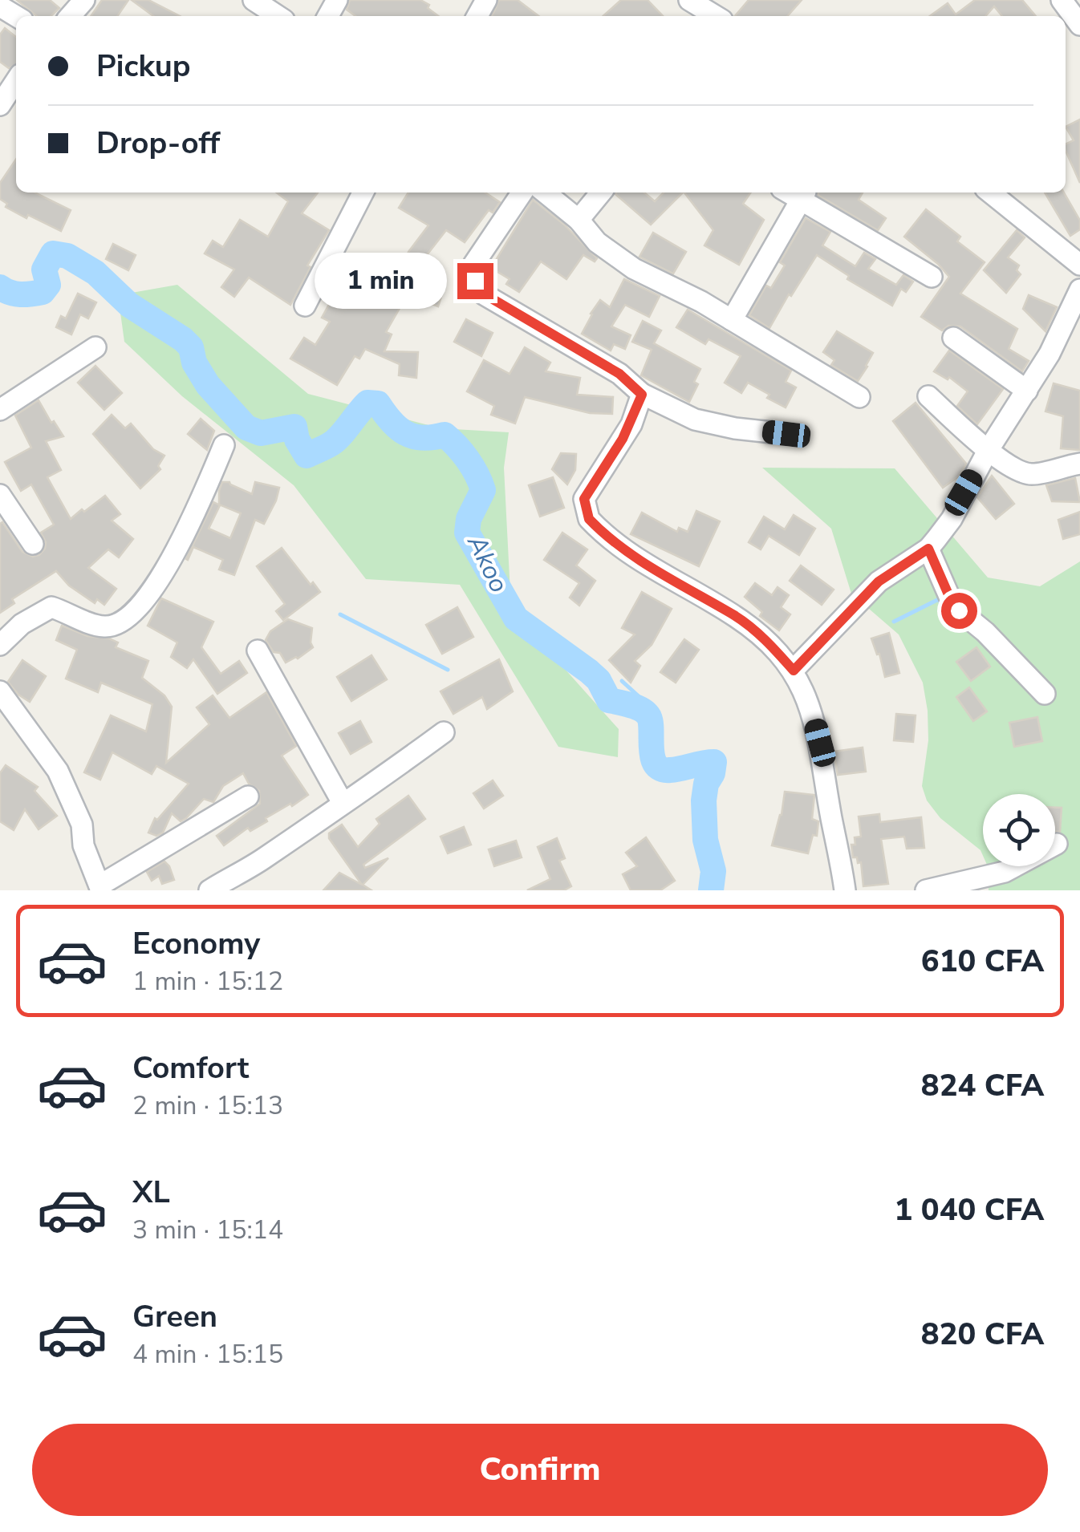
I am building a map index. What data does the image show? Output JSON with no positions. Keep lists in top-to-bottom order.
{
  "water": ["Akoo"],
  "page": {
    "banner": ["Pickup", "Drop-off"],
    "bubble": "1 min",
    "list": [
      {
        "name": "Economy",
        "note": "1 min · 15:12",
        "value": "610 CFA"
      },
      {
        "name": "Comfort",
        "note": "2 min · 15:13",
        "value": "824 CFA"
      },
      {
        "name": "XL",
        "note": "3 min · 15:14",
        "value": "1 040 CFA"
      },
      {
        "name": "Green",
        "note": "4 min · 15:15",
        "value": "820 CFA"
      }
    ],
    "buttons": "Confirm"
  }
}
